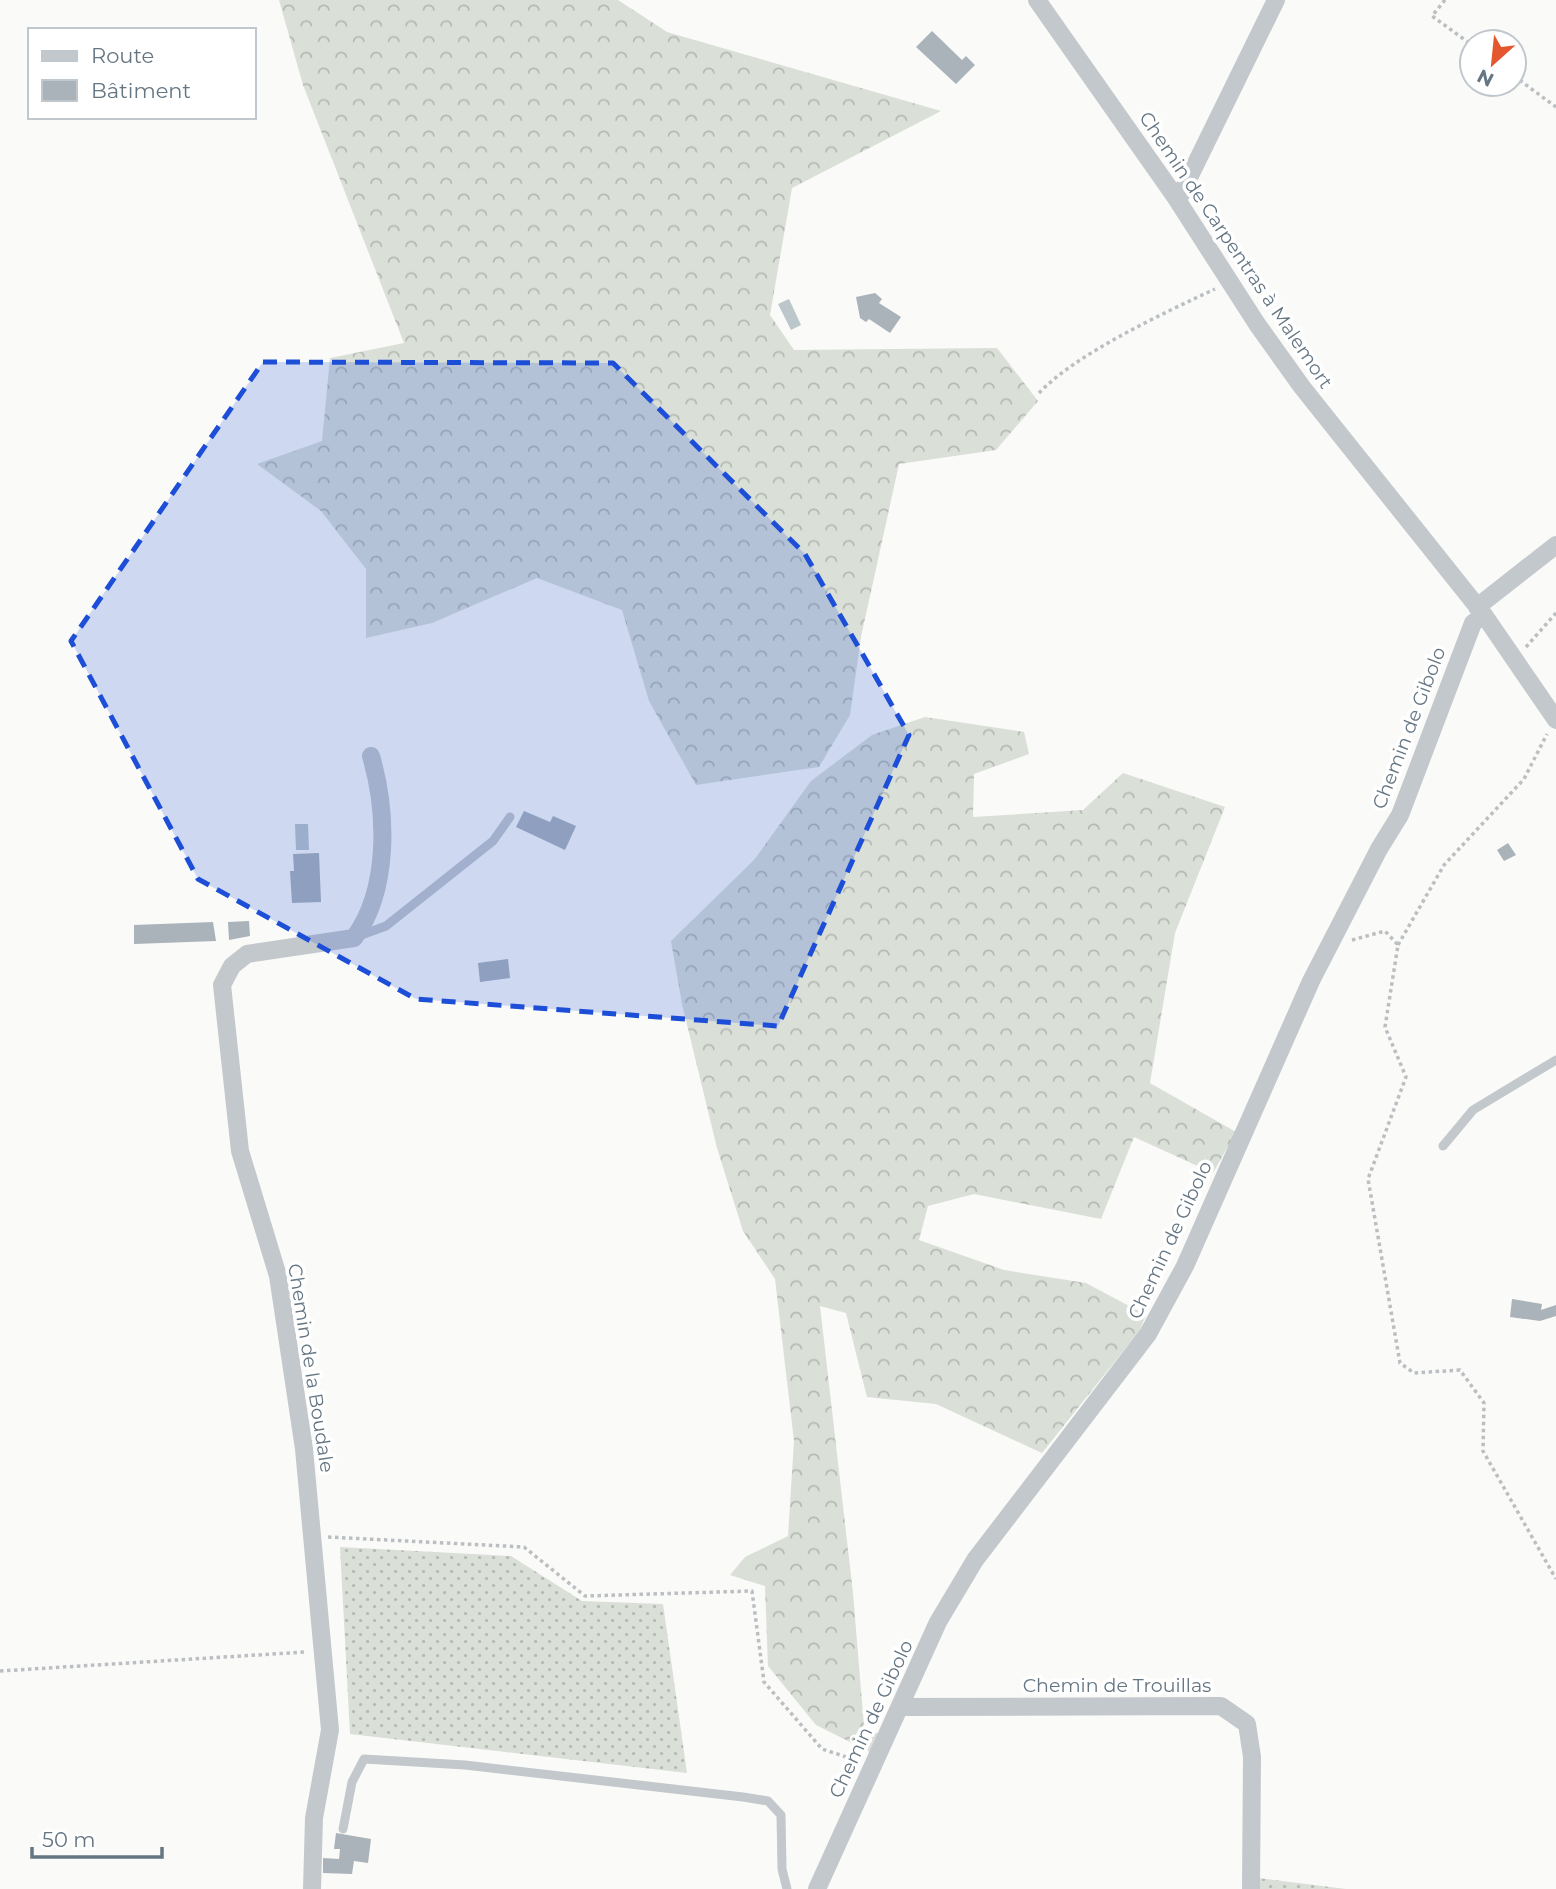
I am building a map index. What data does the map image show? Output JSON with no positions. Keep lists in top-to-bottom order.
{
  "streets": {
    "street": [
      "Chemin de Carpentras à Malemort",
      "Chemin de Gibolo",
      "Chemin de la Boudale",
      "Chemin de Trouillas"
    ]
  },
  "crossings": [
    ["Chemin de Carpentras à Malemort", "Chemin de Gibolo"],
    ["Chemin de Gibolo", "Chemin de Trouillas"]
  ],
  "legend": ["Route", "Bâtiment"],
  "scale_bar": "50 m",
  "north": "bottom left"
}
